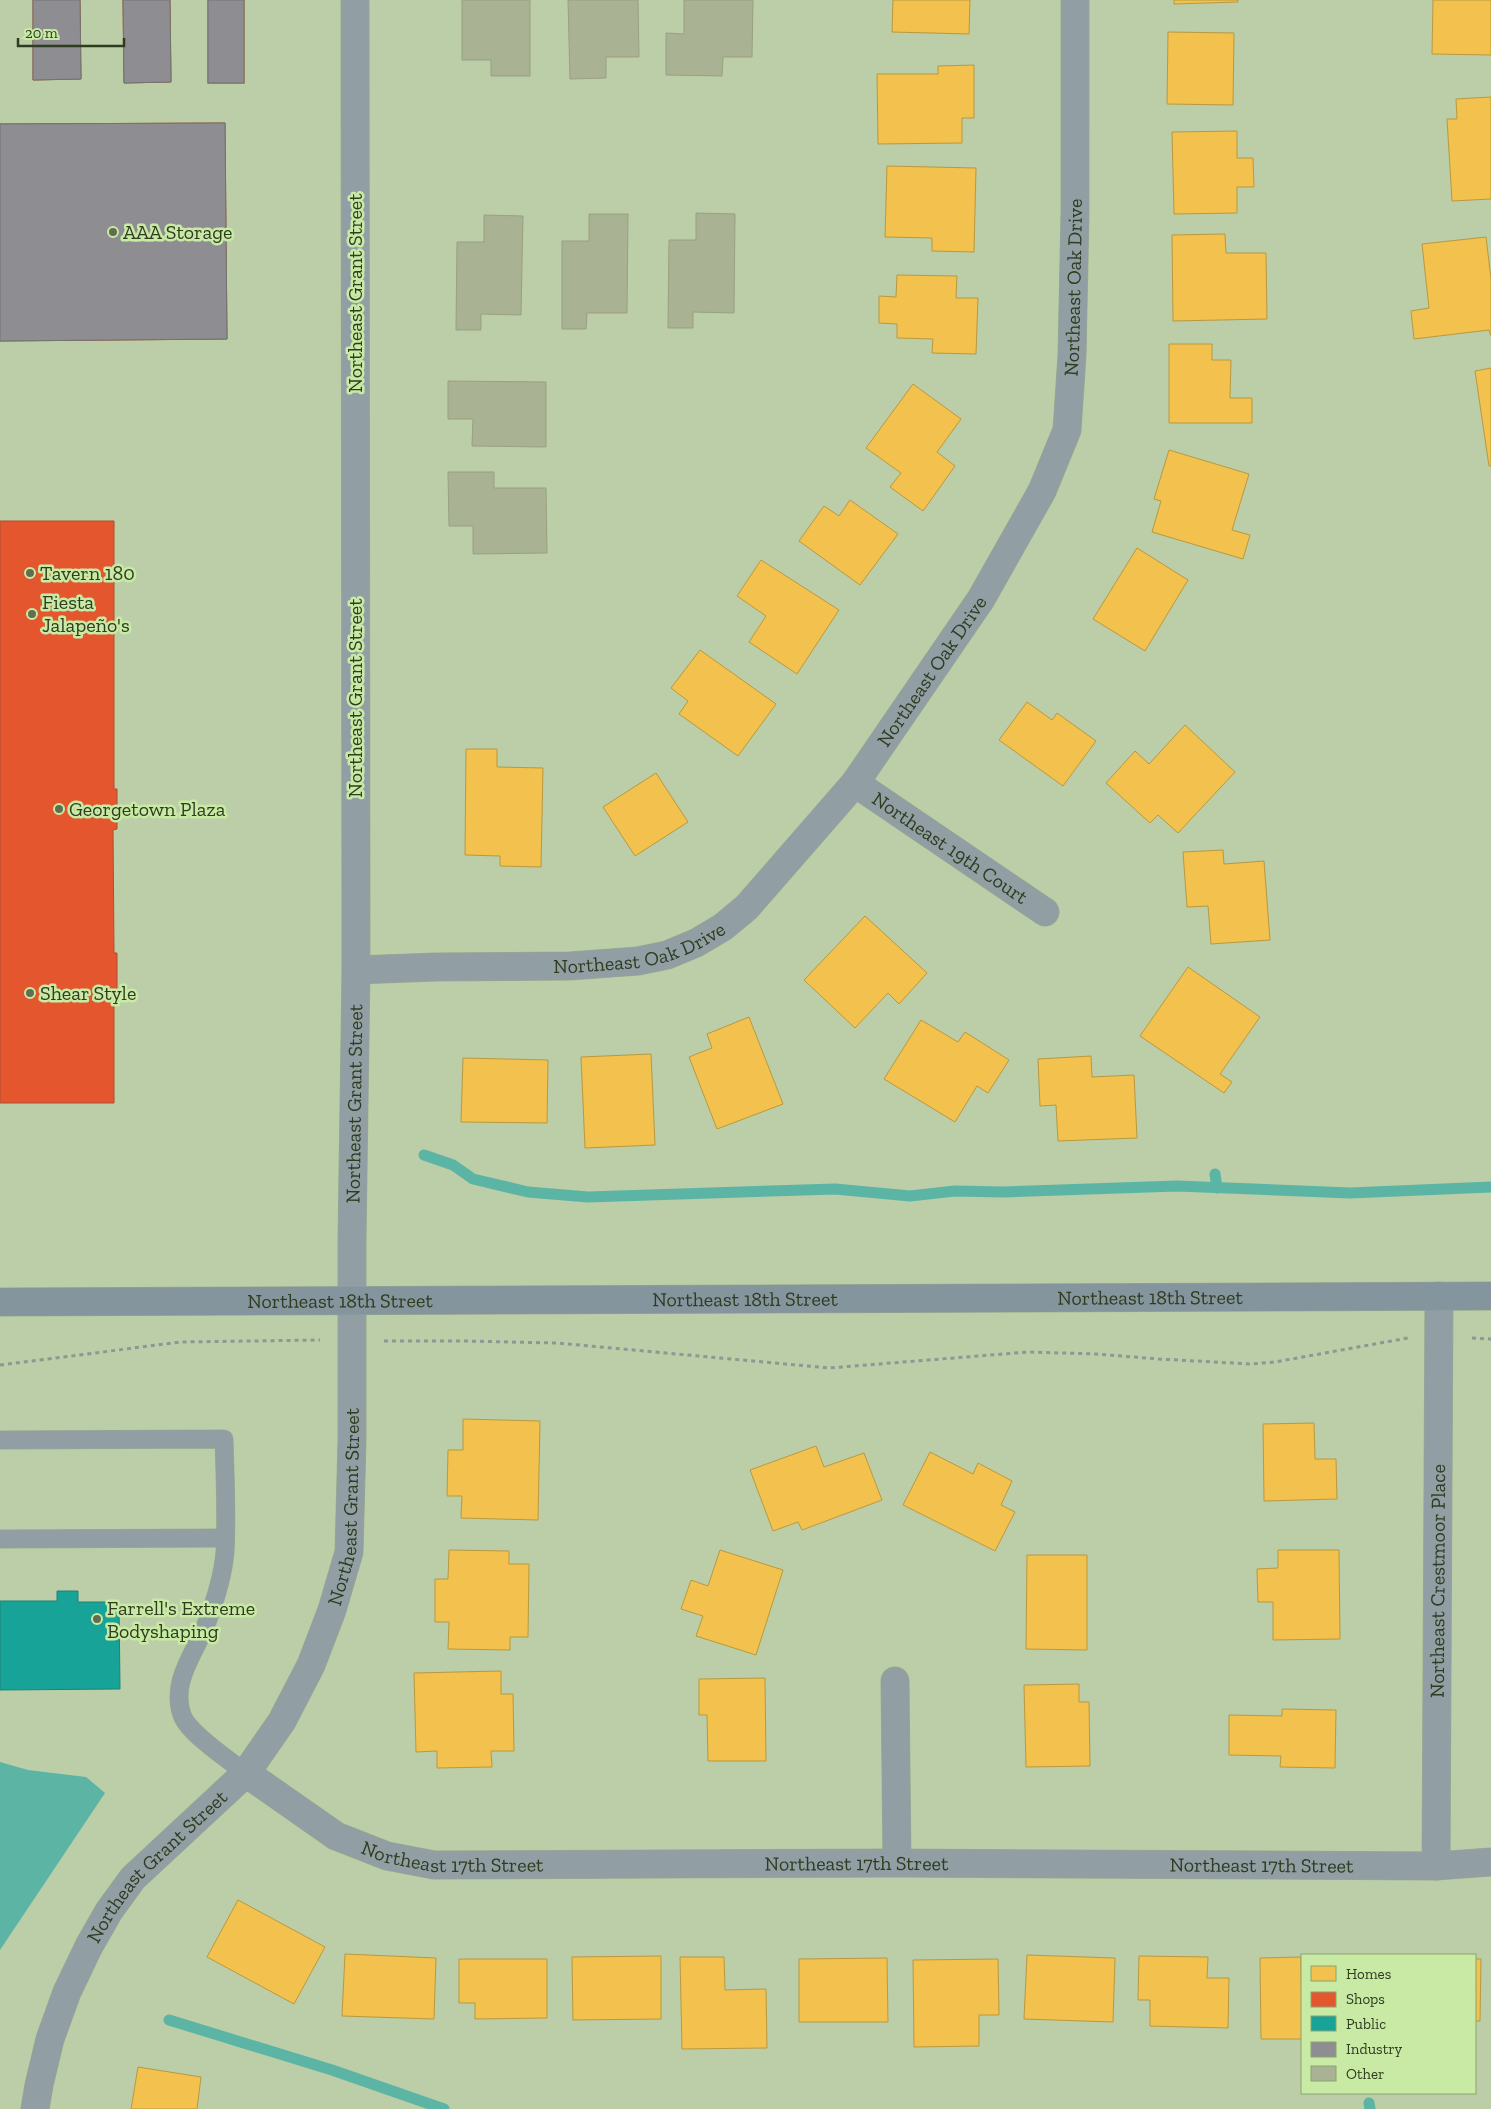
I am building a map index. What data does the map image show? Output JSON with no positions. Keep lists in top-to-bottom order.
{
  "streets": {
    "main road": ["Northeast 18th Street"],
    "street": [
      "Northeast Oak Drive",
      "Northeast Grant Street",
      "Northeast 19th Court",
      "Northeast Crestmoor Place",
      "Northeast 17th Street"
    ]
  },
  "crossings": [
    ["Northeast Oak Drive", "Northeast Grant Street"],
    ["Northeast Oak Drive", "Northeast 19th Court"],
    ["Northeast Grant Street", "Northeast 18th Street"],
    ["Northeast Grant Street", "Northeast 17th Street"],
    ["Northeast 18th Street", "Northeast Crestmoor Place"],
    ["Northeast Crestmoor Place", "Northeast 17th Street"]
  ],
  "places": [
    "AAA Storage",
    "Tavern 180",
    "Fiesta Jalapeño's",
    "Georgetown Plaza",
    "Shear Style",
    "Farrell's Extreme Bodyshaping"
  ],
  "legend": [
    "Homes",
    "Shops",
    "Public",
    "Industry",
    "Other"
  ],
  "scale_bar": "20 m"
}
